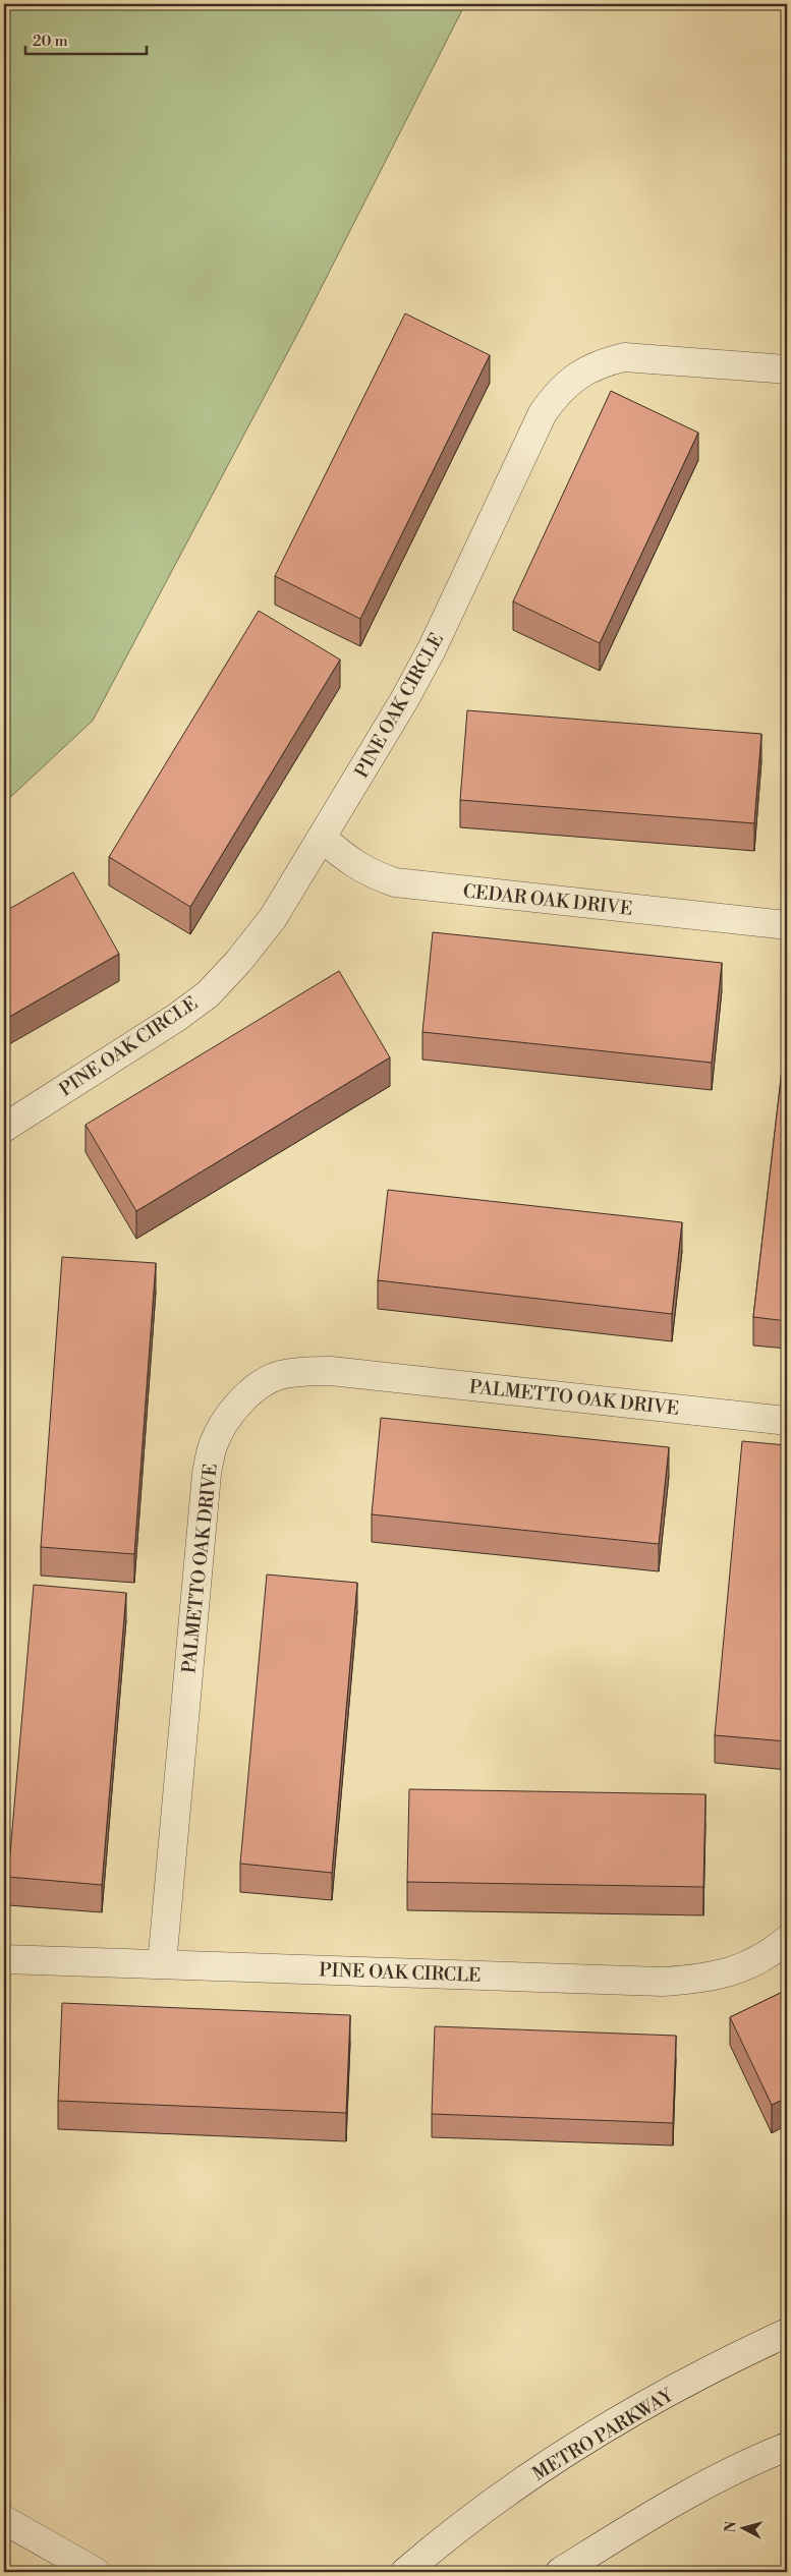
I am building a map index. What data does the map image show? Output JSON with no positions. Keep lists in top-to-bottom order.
{
  "streets": {
    "street": [
      "PINE OAK CIRCLE",
      "CEDAR OAK DRIVE",
      "PALMETTO OAK DRIVE",
      "METRO PARKWAY"
    ]
  },
  "crossings": [
    ["PINE OAK CIRCLE", "CEDAR OAK DRIVE"],
    ["PINE OAK CIRCLE", "PALMETTO OAK DRIVE"]
  ],
  "scale_bar": "20 m",
  "north": "left"
}
